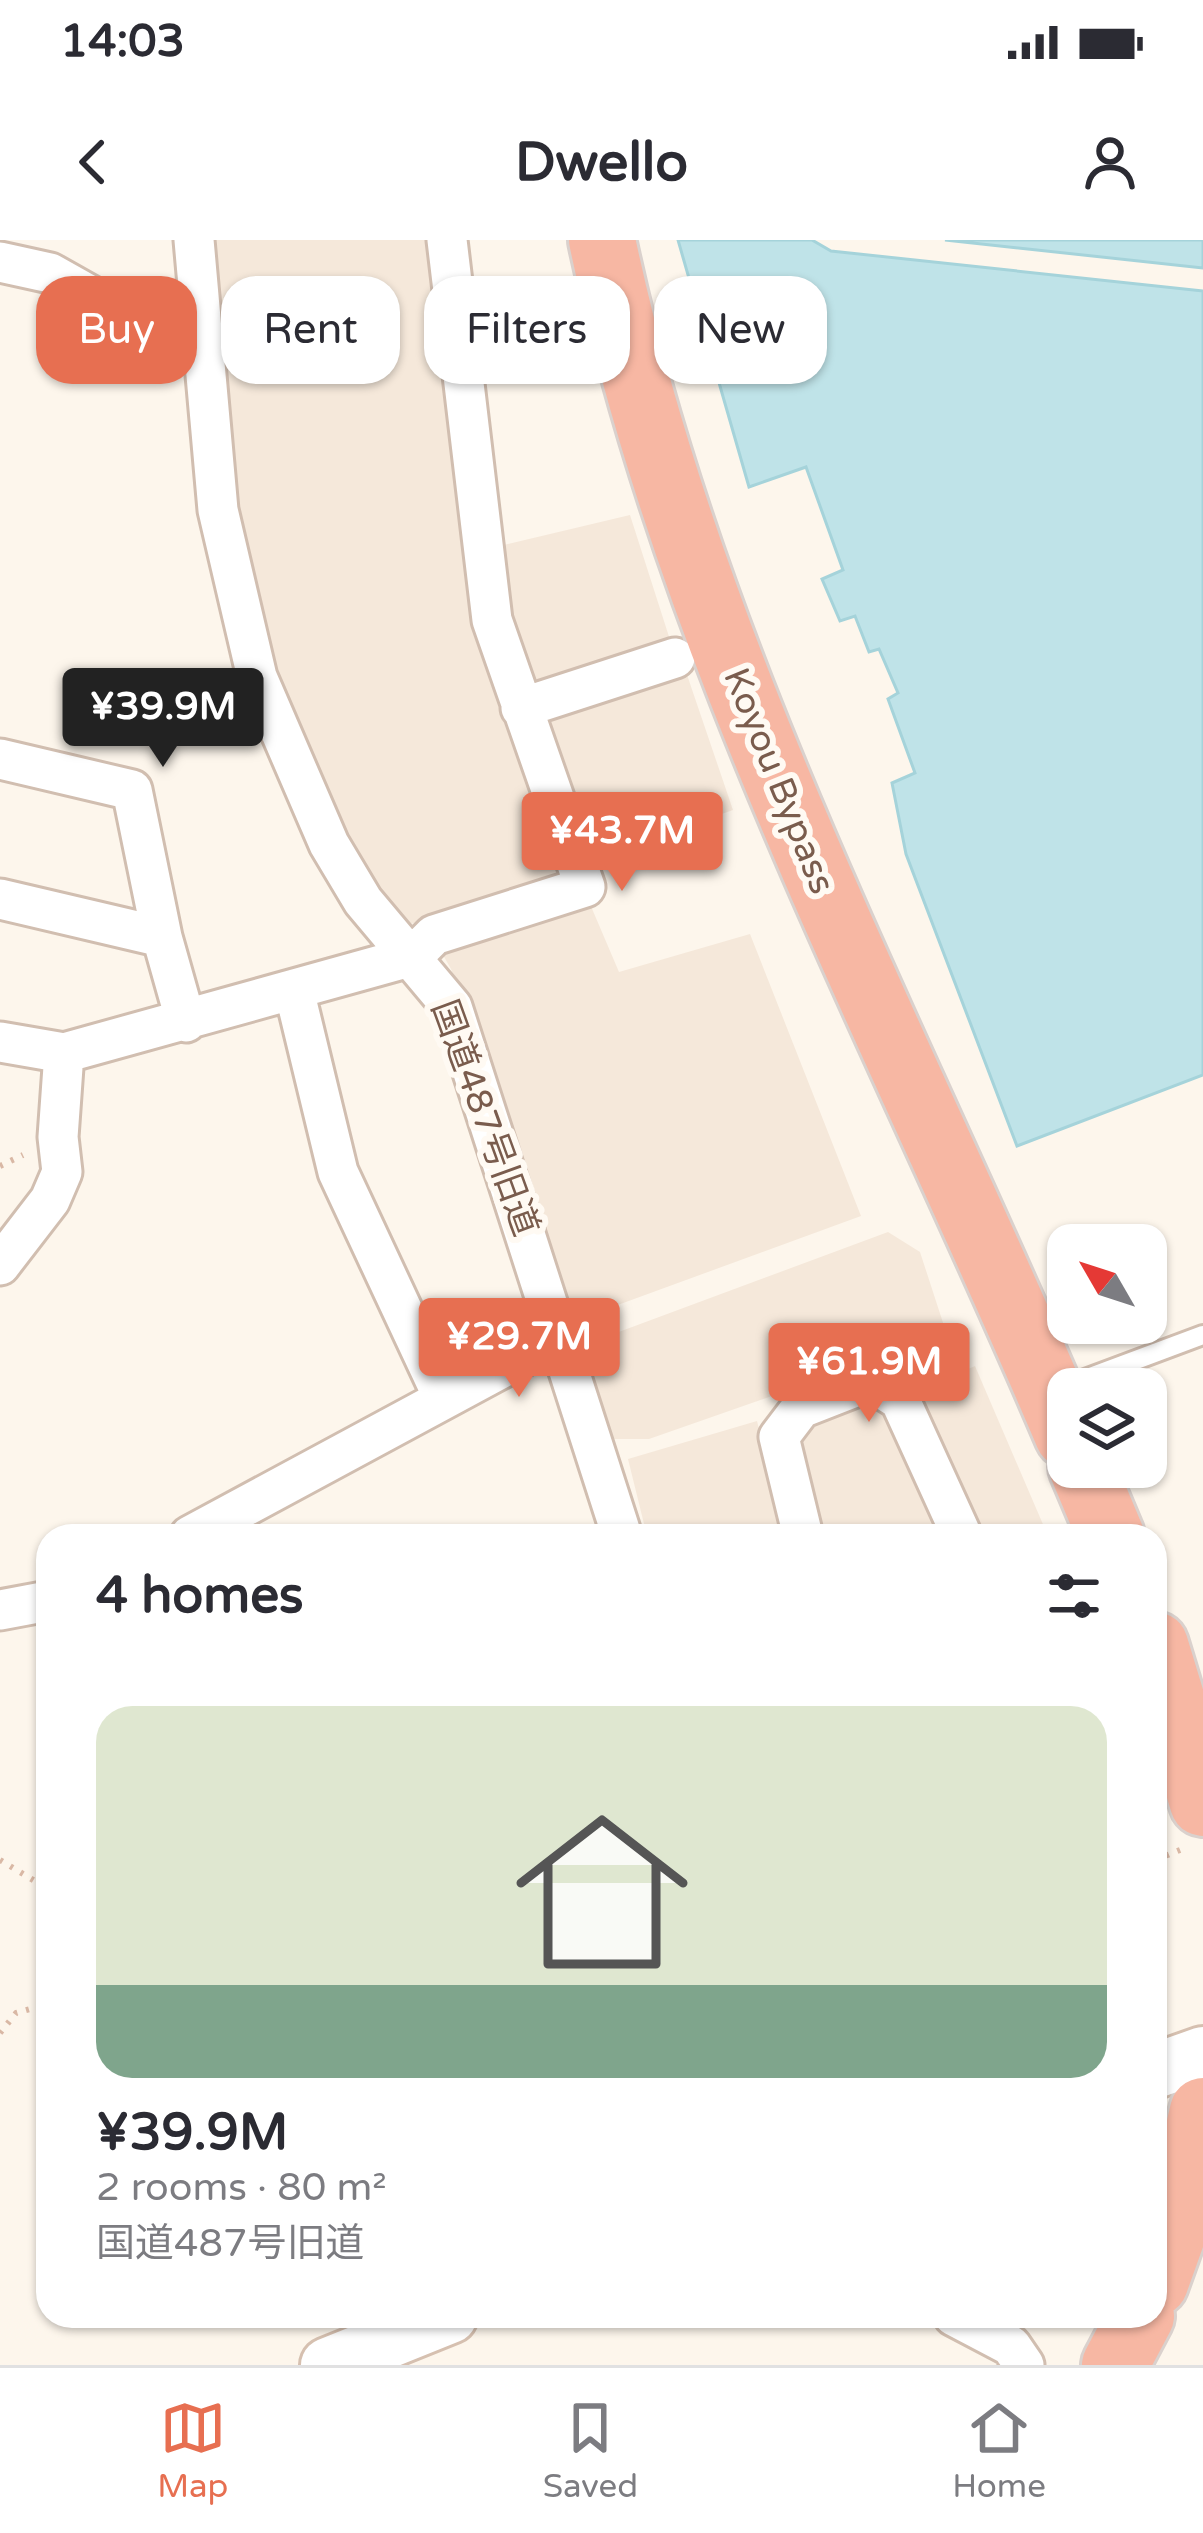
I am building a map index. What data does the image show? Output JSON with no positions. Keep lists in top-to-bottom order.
{
  "streets": {
    "highway": ["Koyou Bypass"],
    "street": ["国道487号旧道"]
  },
  "north": "top left",
  "page": {
    "status": "14:03",
    "header": "Dwello",
    "chip": [
      "Buy",
      "Rent",
      "Filters",
      "New"
    ],
    "price": [
      "¥39.9M",
      "¥43.7M",
      "¥29.7M",
      "¥61.9M"
    ],
    "heading": "4 homes",
    "list": [
      {
        "name": "¥39.9M",
        "note": "2 rooms · 80 m² · 国道487号旧道"
      }
    ],
    "tabs": ["Map", "Saved", "Home"]
  }
}
